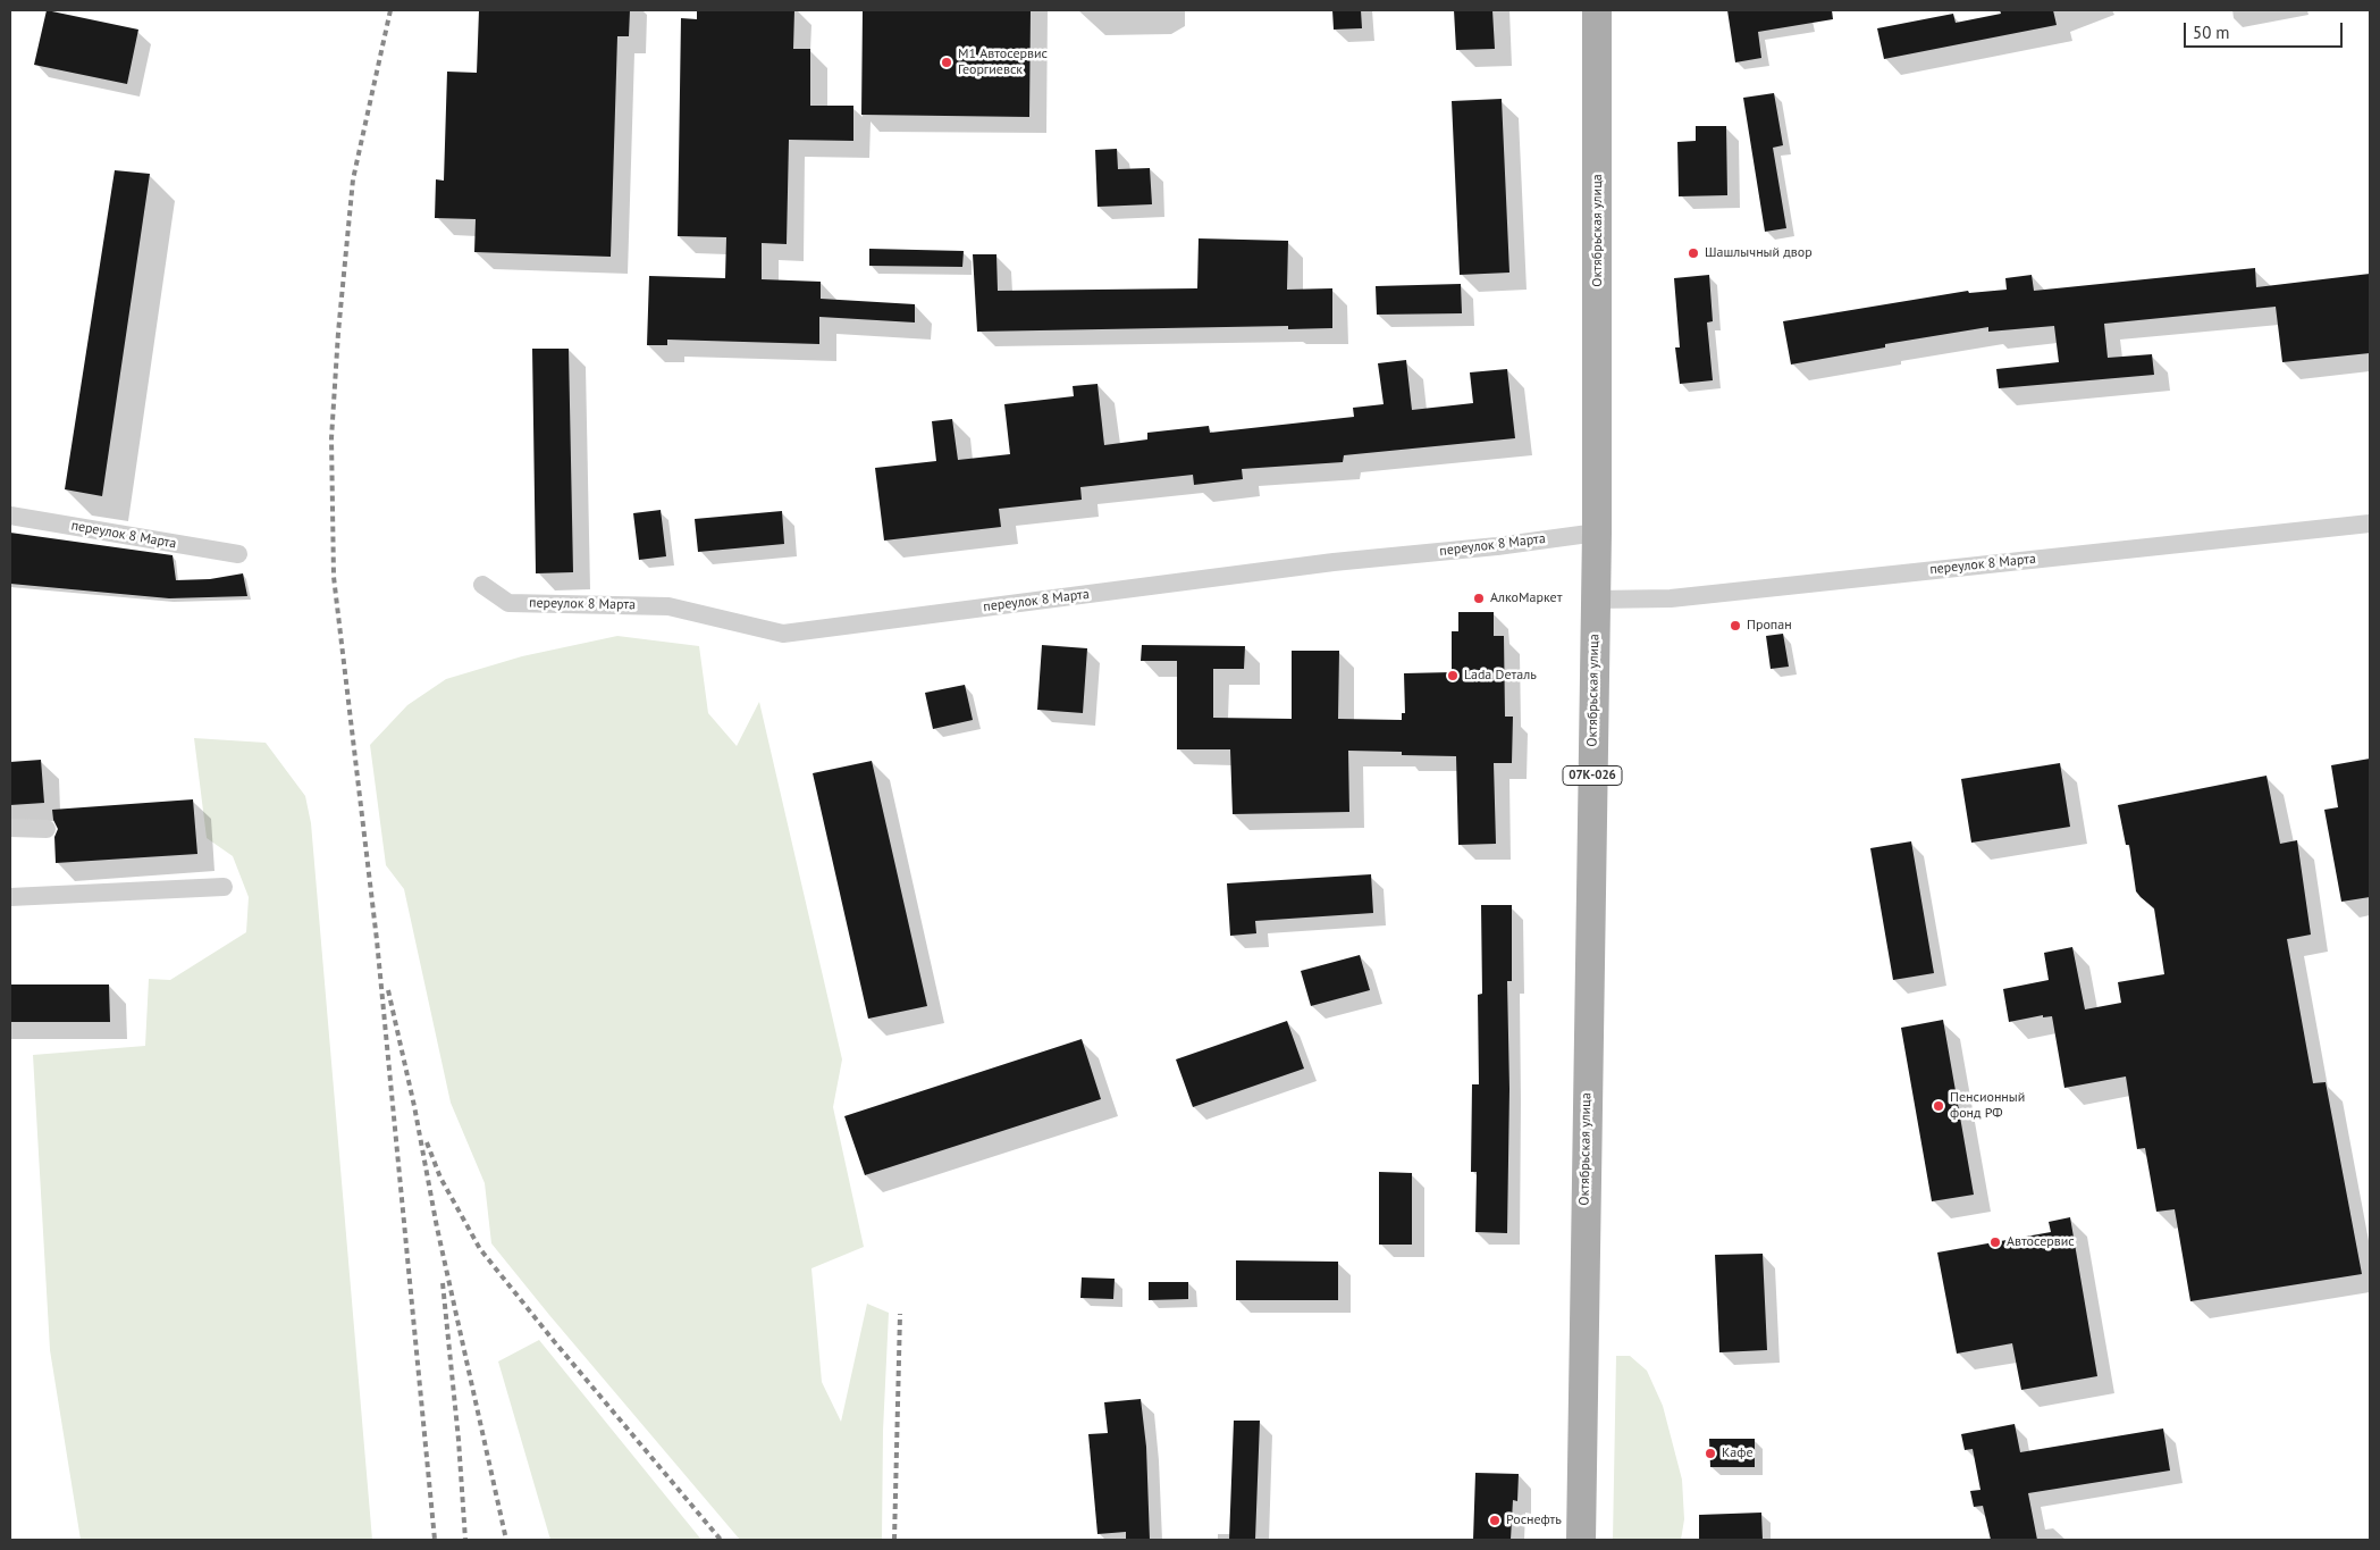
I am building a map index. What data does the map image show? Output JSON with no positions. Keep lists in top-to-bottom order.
{
  "streets": {
    "main road": ["Октябрьская улица", "07К-026"],
    "street": ["переулок 8 Марта"]
  },
  "crossings": [
    ["Октябрьская улица", "переулок 8 Марта"]
  ],
  "places": [
    "М1 Автосервис Георгиевск",
    "Шашлычный двор",
    "АлкоМаркет",
    "Пропан",
    "Lada Dеталь",
    "Пенсионный фонд РФ",
    "Автосервис",
    "Кафе",
    "Роснефть"
  ],
  "scale_bar": "50 m"
}
